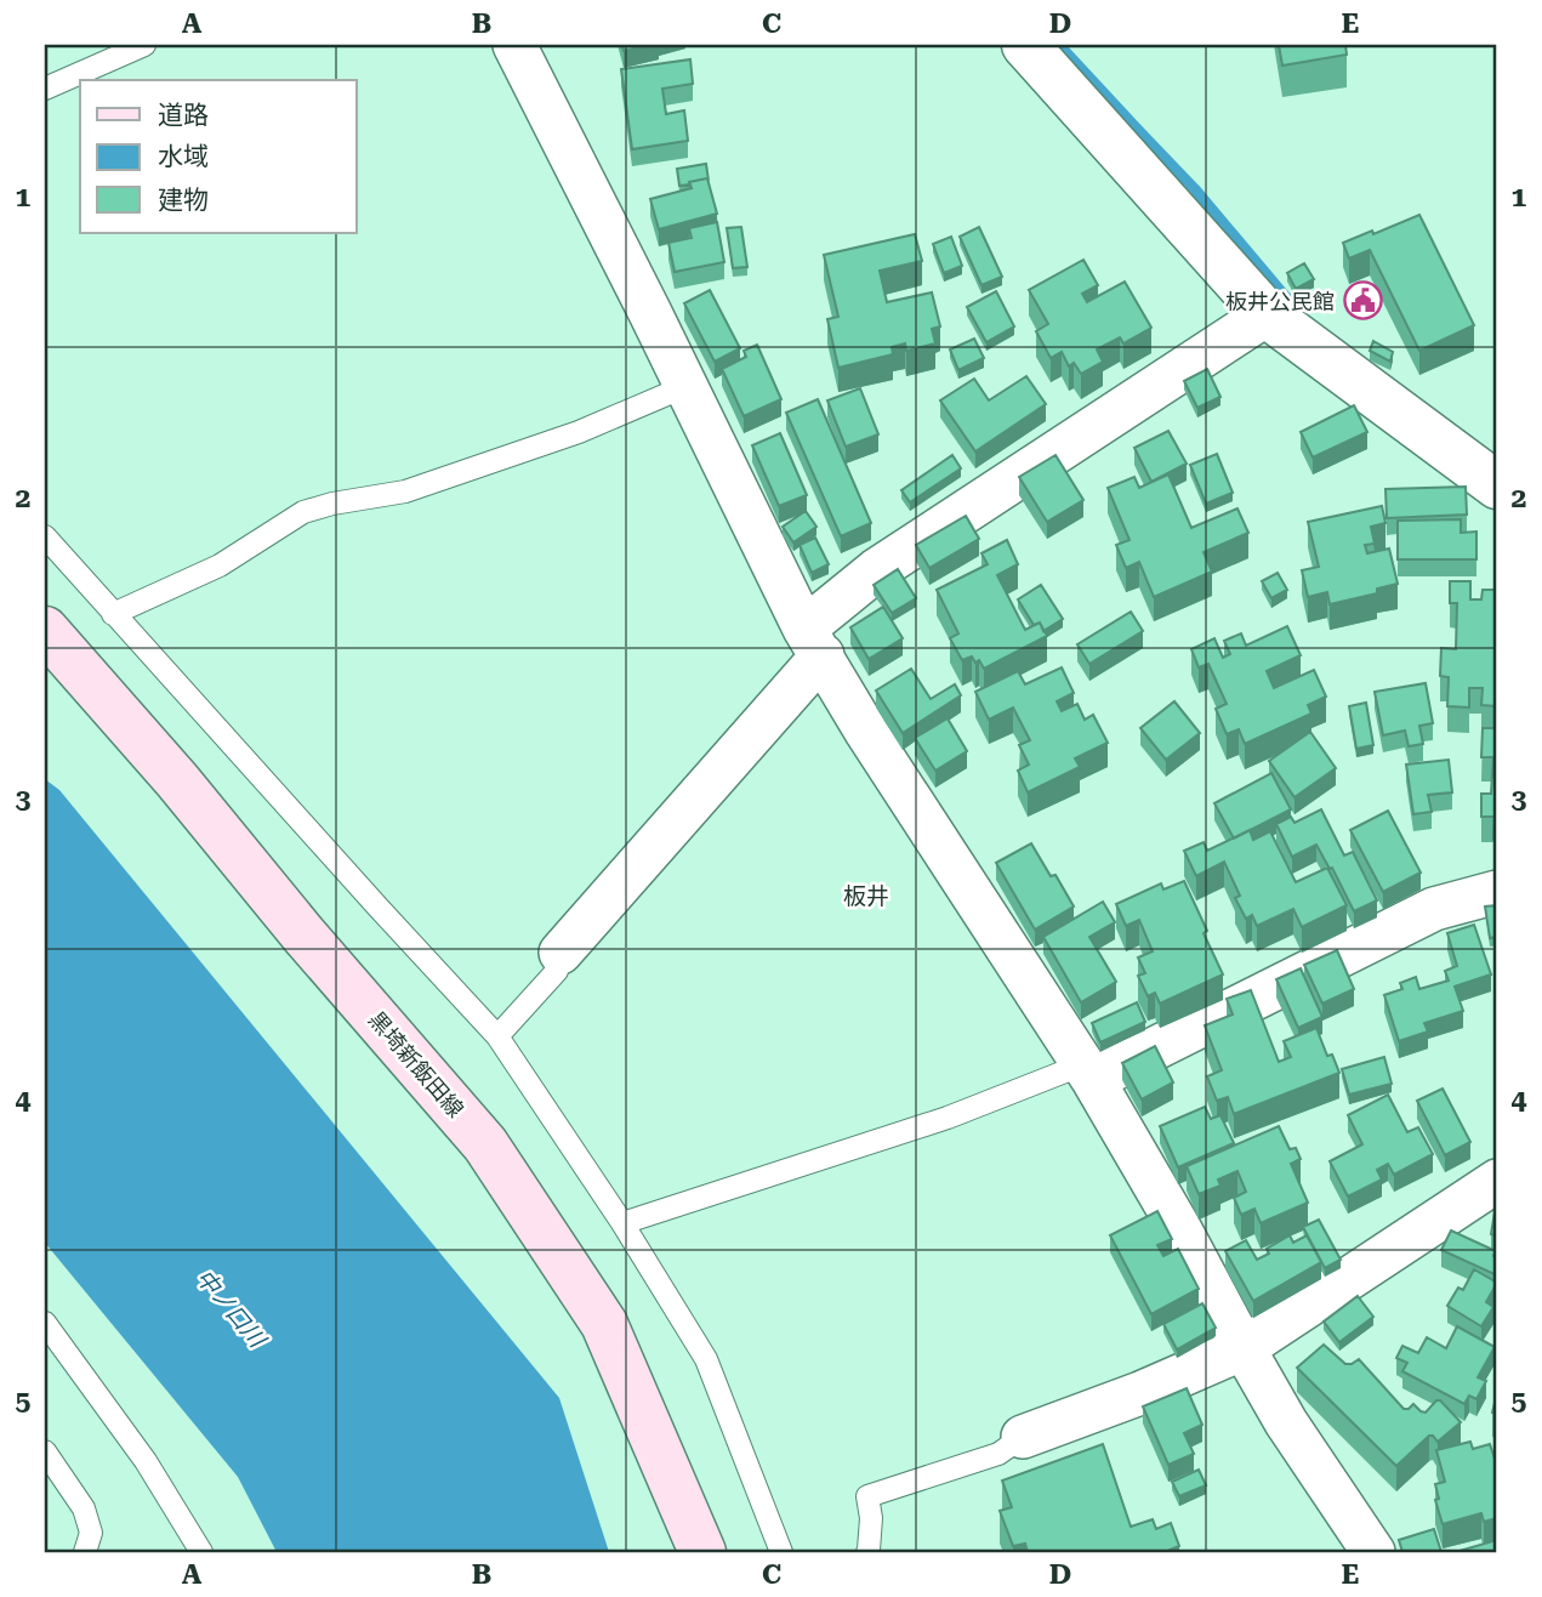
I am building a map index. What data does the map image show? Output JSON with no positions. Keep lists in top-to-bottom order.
{
  "streets": {
    "main road": ["黒埼新飯田線"]
  },
  "districts": ["板井"],
  "water": ["中ノ口川"],
  "places": {
    "public building": ["板井公民館"]
  },
  "legend": ["道路", "水域", "建物"],
  "grid": {
    "columns": [
      "A",
      "B",
      "C",
      "D",
      "E"
    ],
    "rows": [
      "1",
      "2",
      "3",
      "4",
      "5"
    ]
  }
}
